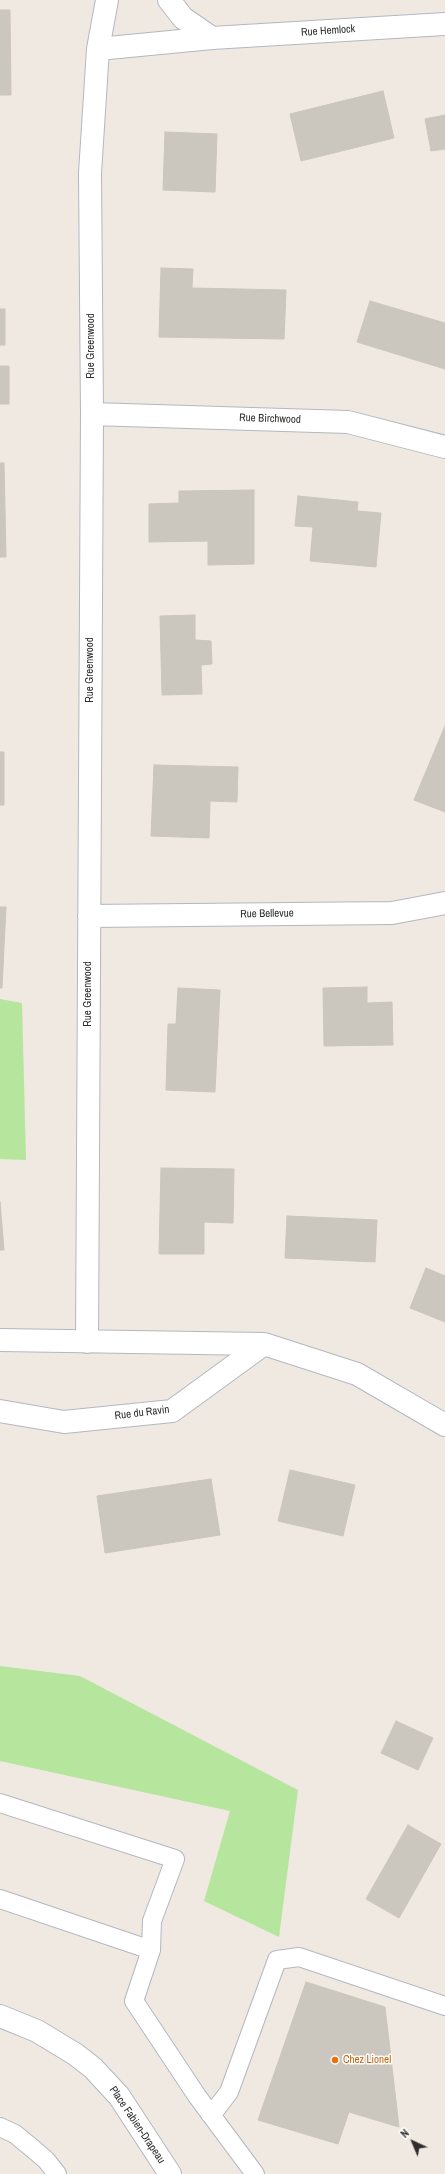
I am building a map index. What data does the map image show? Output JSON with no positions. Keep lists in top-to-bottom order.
{
  "streets": {
    "street": [
      "Rue Hemlock",
      "Rue Greenwood",
      "Rue Birchwood",
      "Rue Bellevue",
      "Rue du Ravin",
      "Place Fabien-Drapeau"
    ]
  },
  "crossings": [
    ["Rue Hemlock", "Rue Greenwood"],
    ["Rue Greenwood", "Rue Birchwood"],
    ["Rue Greenwood", "Rue Bellevue"]
  ],
  "places": ["Chez Lionel"],
  "north": "top left"
}
